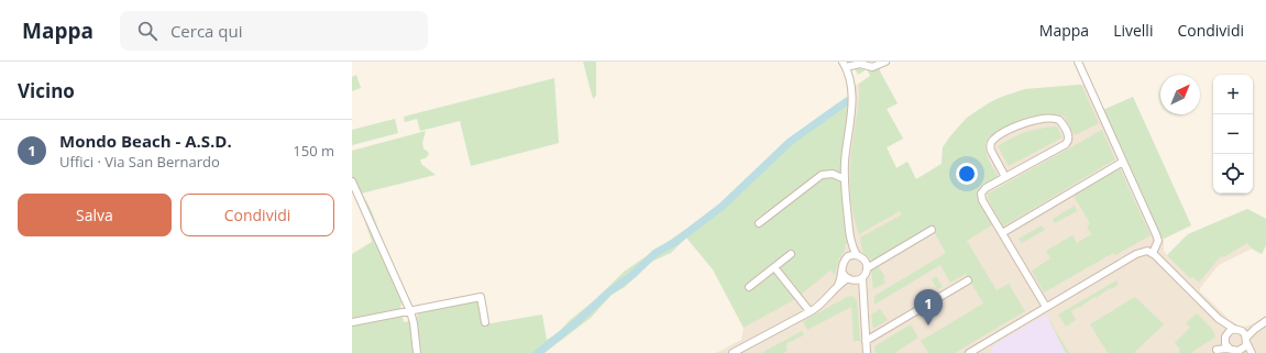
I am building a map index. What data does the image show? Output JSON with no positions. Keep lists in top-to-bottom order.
{
  "north": "top right",
  "page": {
    "header": "Mappa",
    "search": "Cerca qui",
    "nav": ["Mappa", "Livelli", "Condividi"],
    "heading": "Vicino",
    "map_buttons": ["+", "−"],
    "list": [
      {
        "mark": "1",
        "name": "Mondo Beach - A.S.D.",
        "note": "Uffici · Via San Bernardo",
        "value": "150 m"
      }
    ],
    "buttons": ["Salva", "Condividi"],
    "pins": "1"
  }
}
